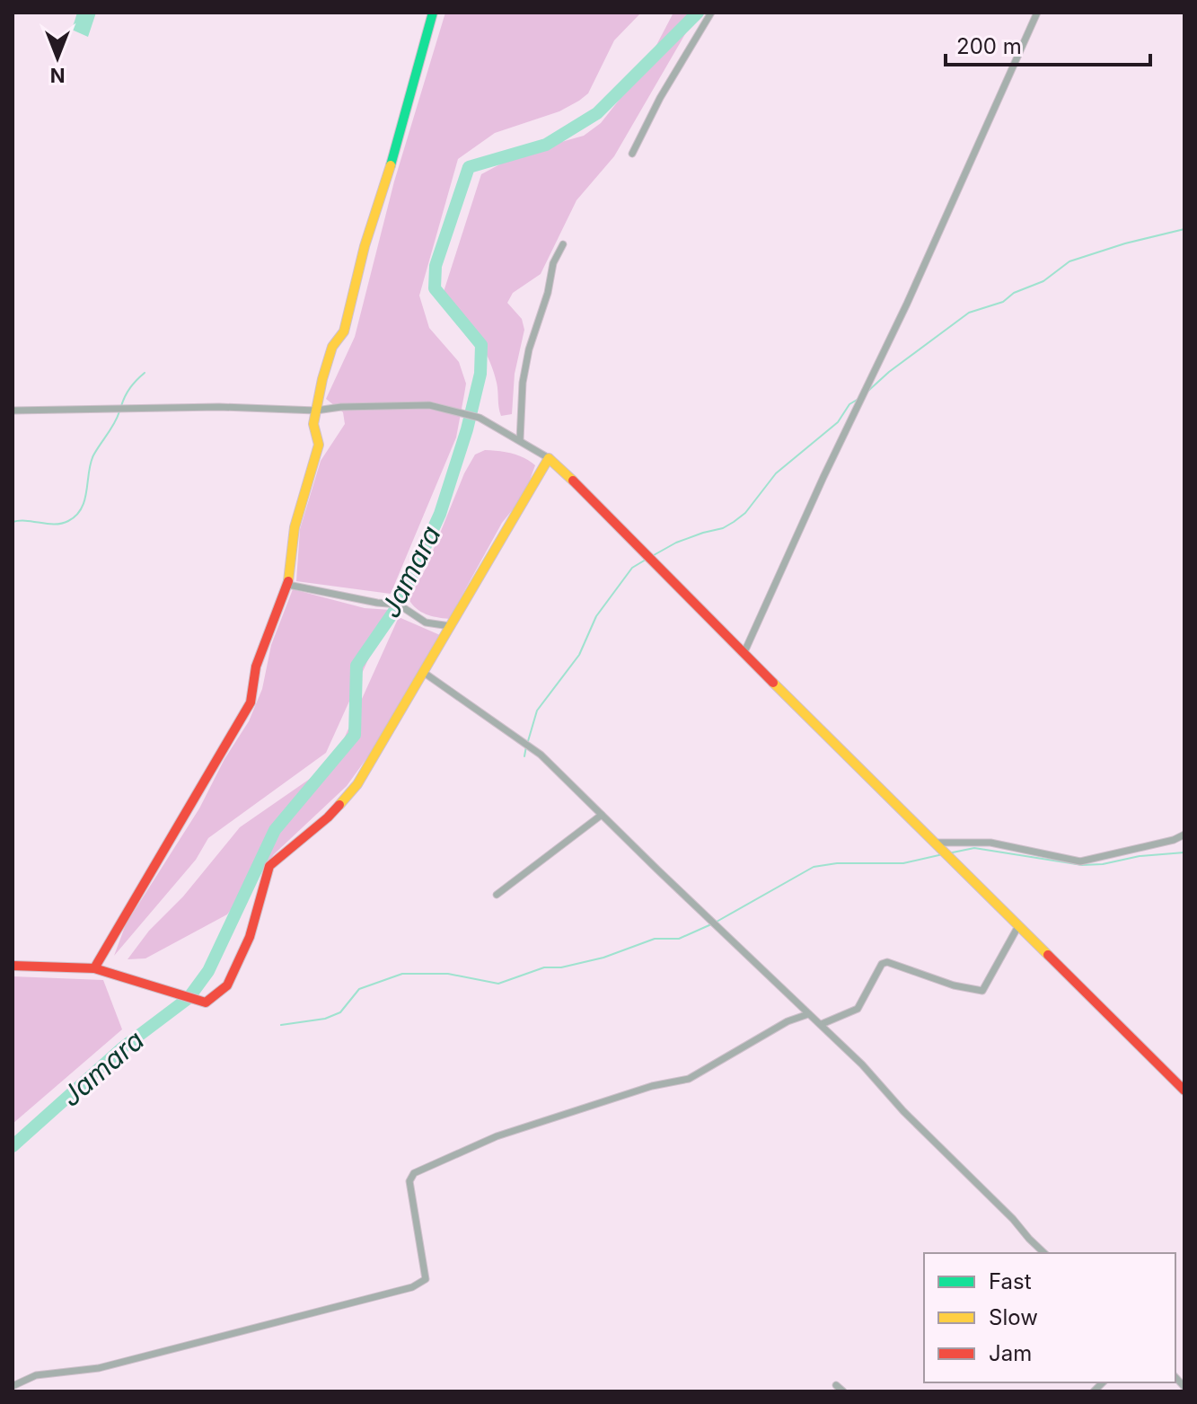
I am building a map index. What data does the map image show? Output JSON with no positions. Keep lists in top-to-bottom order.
{
  "water": ["Jamara"],
  "legend": ["Fast", "Slow", "Jam"],
  "scale_bar": "200 m",
  "north": "bottom"
}
